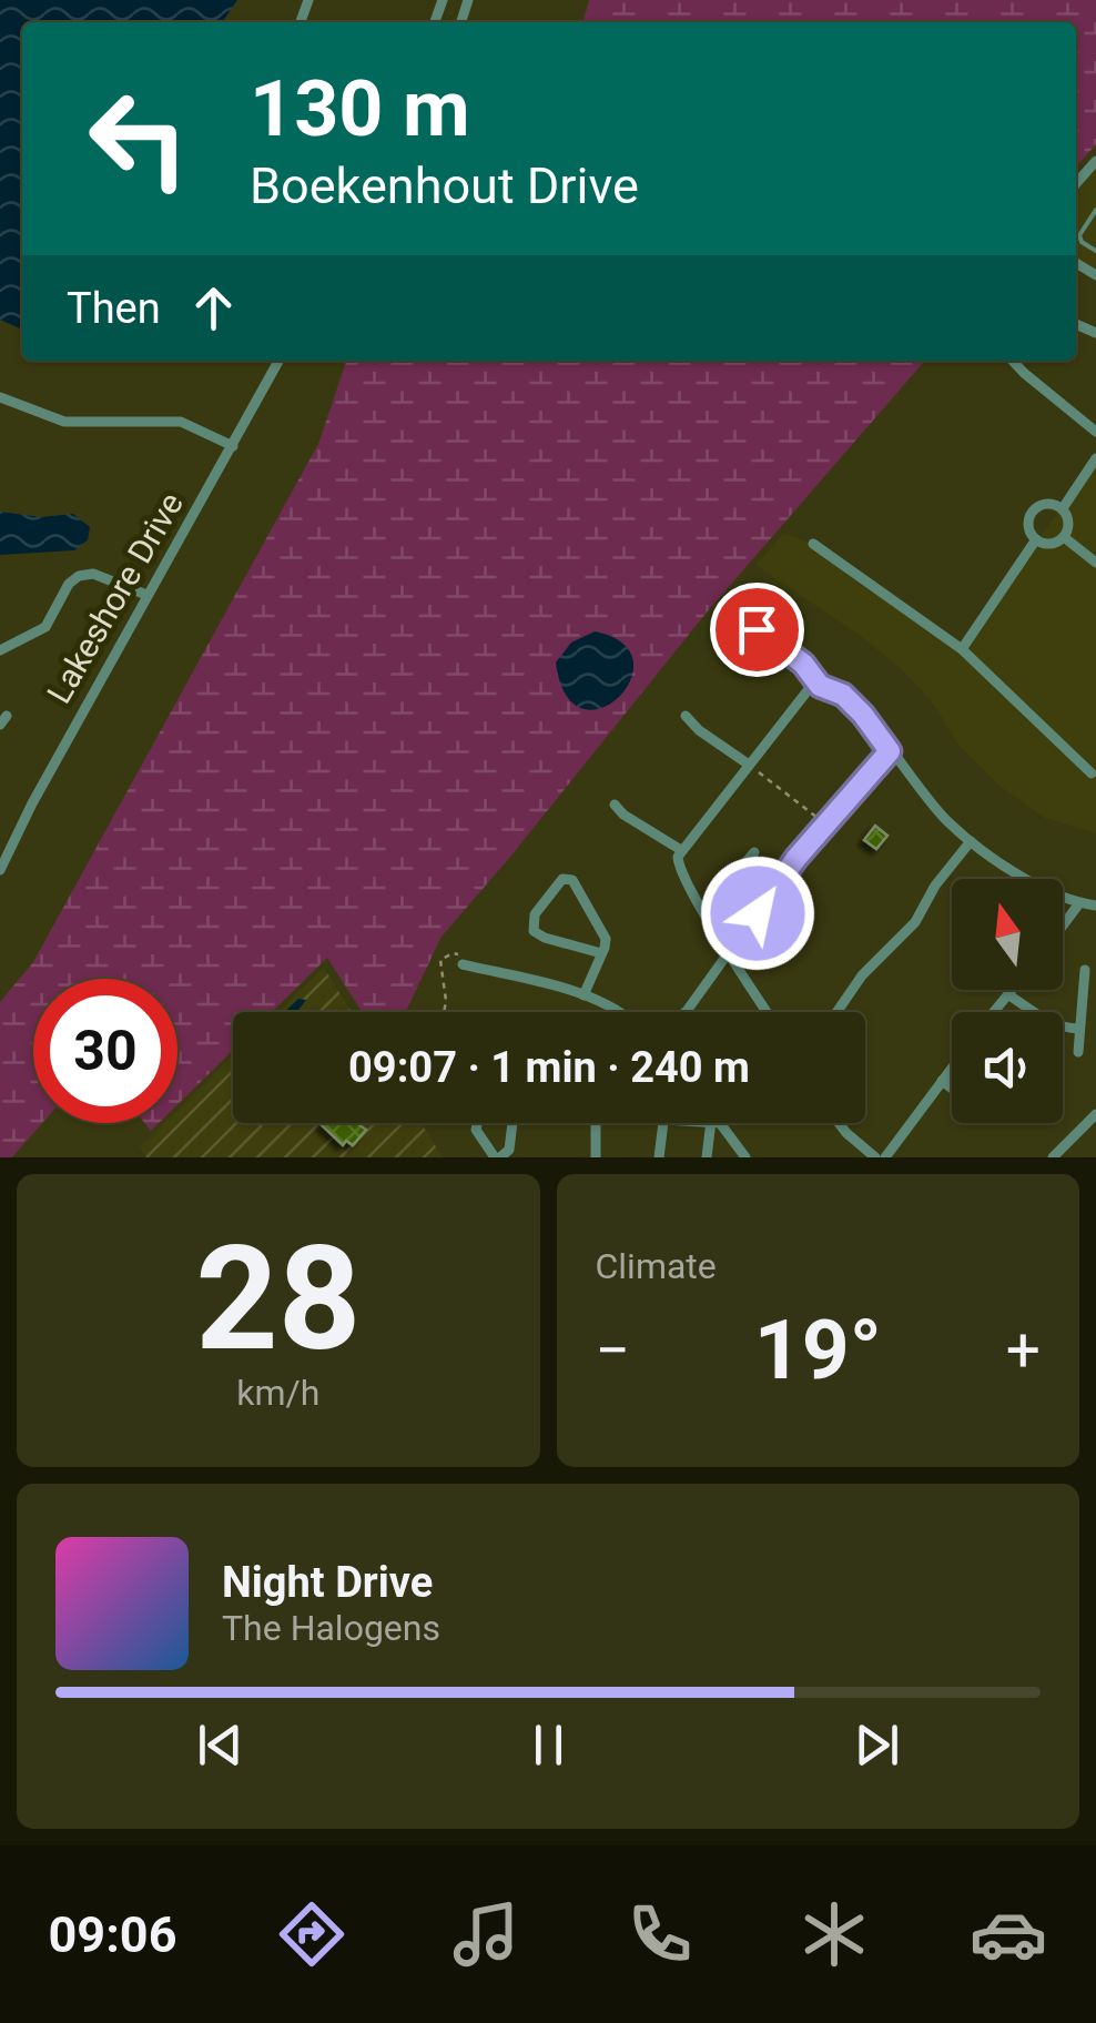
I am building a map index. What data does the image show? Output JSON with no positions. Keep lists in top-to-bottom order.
{
  "streets": {
    "street": ["Lakeshore Drive"]
  },
  "north": "top",
  "page": {
    "turn": ["130 m", "Boekenhout Drive"],
    "then": "Then",
    "limit": "30",
    "trip": "09:07 · 1 min · 240 m",
    "tile": [
      ["28", "km/h"],
      "Climate"
    ],
    "heat": ["−", "19°", "+"],
    "song": ["Night Drive", "The Halogens"],
    "tabs": "09:06"
  }
}
